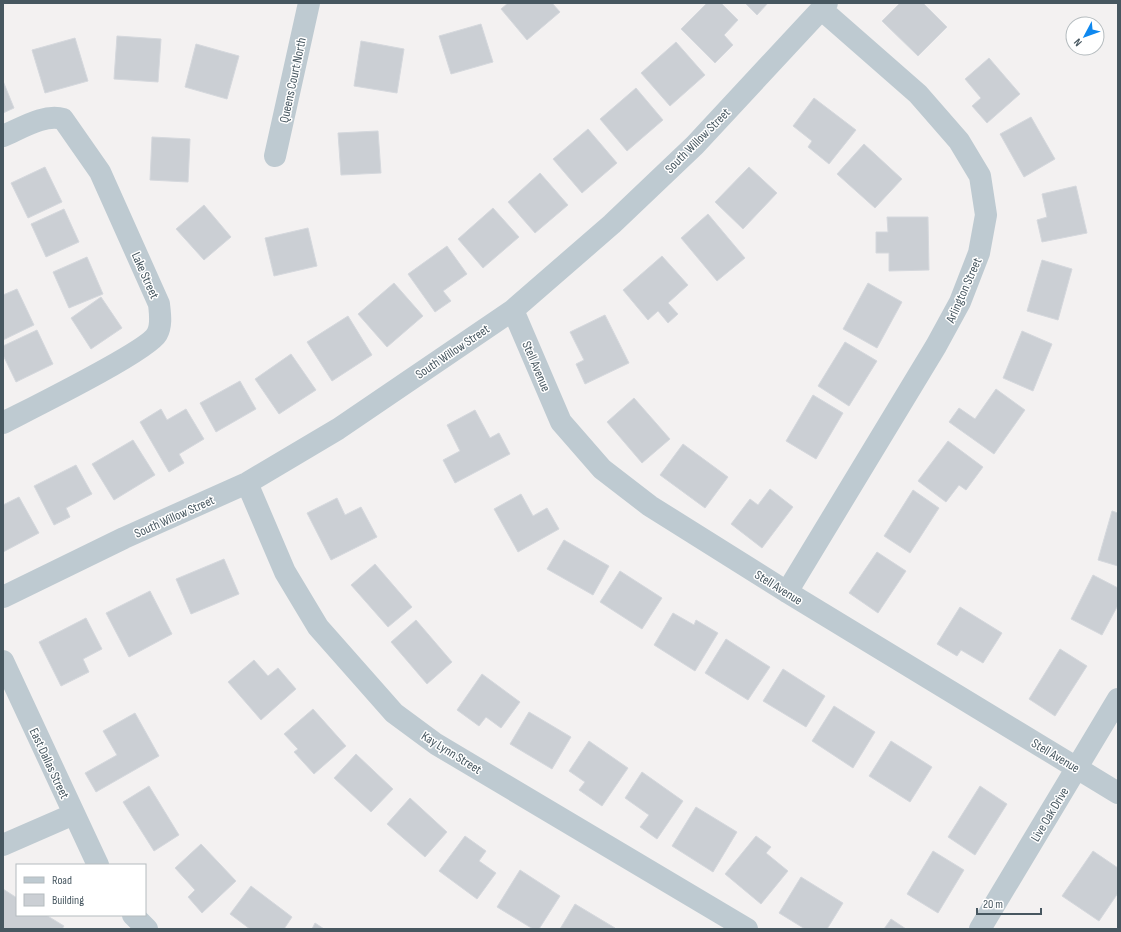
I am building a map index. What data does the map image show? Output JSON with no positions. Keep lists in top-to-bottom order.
{
  "streets": {
    "street": [
      "Queens Court North",
      "South Willow Street",
      "Lake Street",
      "Arlington Street",
      "Stell Avenue",
      "Kay Lynn Street",
      "East Dallas Street",
      "Live Oak Drive"
    ]
  },
  "crossings": [
    ["South Willow Street", "Arlington Street"],
    ["South Willow Street", "Stell Avenue"],
    ["South Willow Street", "Kay Lynn Street"],
    ["Arlington Street", "Stell Avenue"],
    ["Stell Avenue", "Live Oak Drive"]
  ],
  "legend": ["Road", "Building"],
  "scale_bar": "20 m",
  "north": "bottom left"
}
